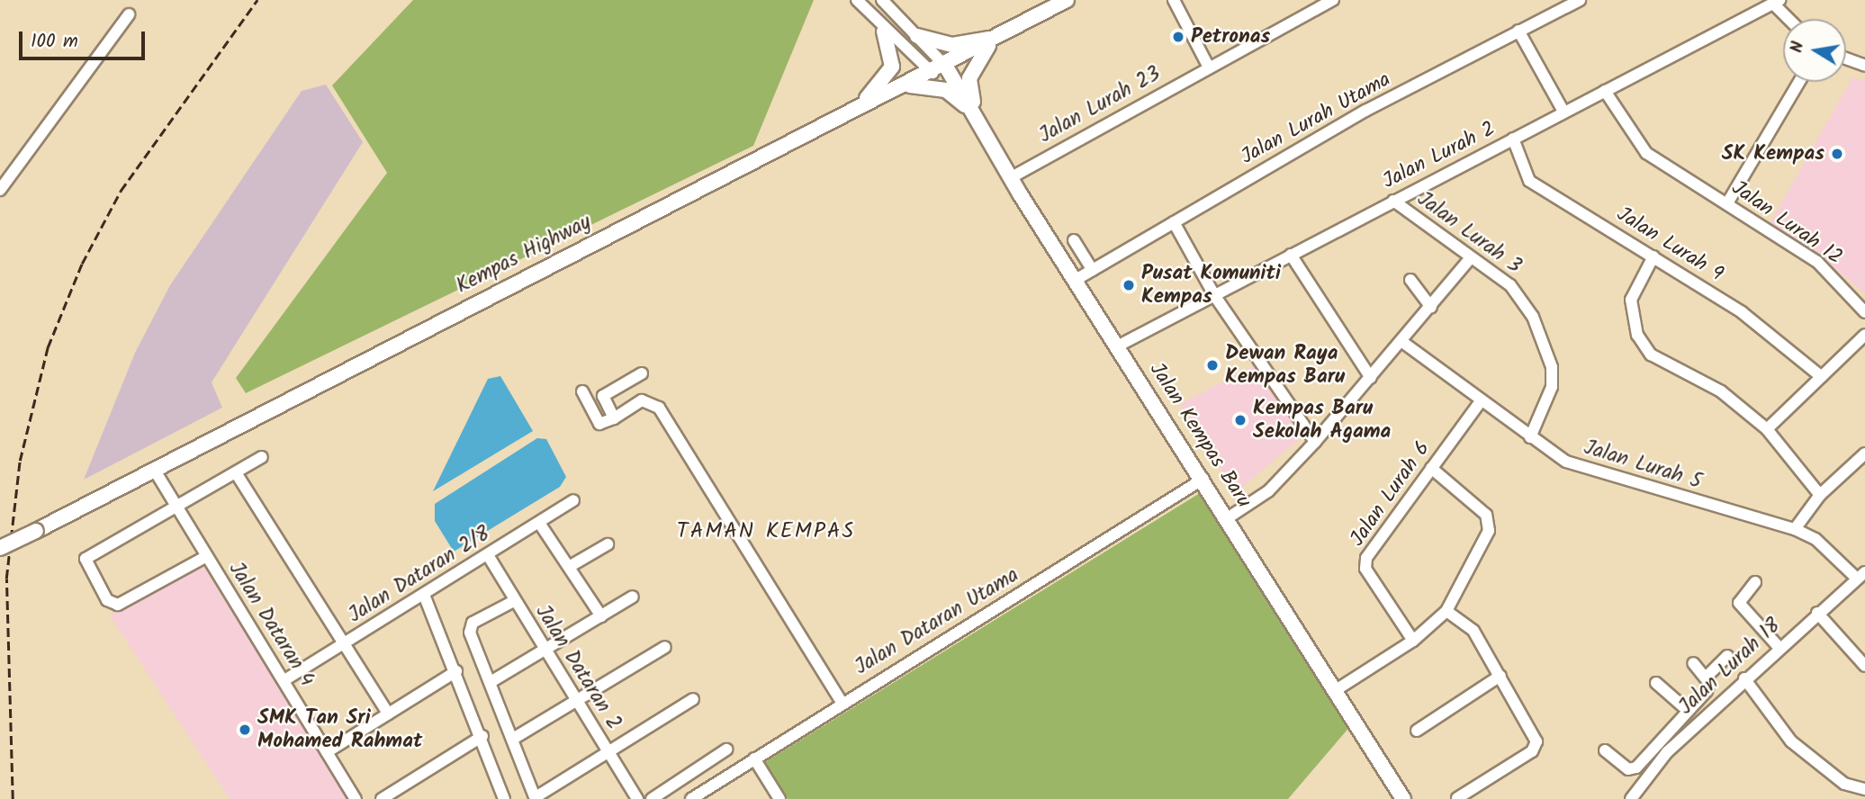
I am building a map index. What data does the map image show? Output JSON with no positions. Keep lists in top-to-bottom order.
{
  "streets": {
    "main road": ["Kempas Highway", "Jalan Kempas Baru"],
    "street": [
      "Jalan Lurah 23",
      "Jalan Lurah Utama",
      "Jalan Lurah 2",
      "Jalan Lurah 12",
      "Jalan Lurah 3",
      "Jalan Lurah 9",
      "Jalan Lurah 5",
      "Jalan Lurah 6",
      "Jalan Dataran 2/8",
      "Jalan Dataran Utama",
      "Jalan Dataran 4",
      "Jalan Lurah 18",
      "Jalan Dataran 2"
    ]
  },
  "crossings": [
    ["Jalan Lurah 23", "Jalan Kempas Baru"],
    ["Jalan Lurah Utama", "Jalan Kempas Baru"],
    ["Jalan Lurah 2", "Jalan Lurah 12"],
    ["Jalan Lurah 2", "Jalan Lurah 3"],
    ["Jalan Lurah 2", "Jalan Lurah 9"],
    ["Jalan Lurah 2", "Jalan Kempas Baru"],
    ["Jalan Lurah 3", "Jalan Lurah 5"],
    ["Kempas Highway", "Jalan Kempas Baru"],
    ["Kempas Highway", "Jalan Dataran 4"],
    ["Jalan Kempas Baru", "Jalan Dataran Utama"],
    ["Jalan Lurah 5", "Jalan Lurah 6"],
    ["Jalan Lurah 5", "Jalan Lurah 18"],
    ["Jalan Dataran 2/8", "Jalan Dataran 4"],
    ["Jalan Dataran 2/8", "Jalan Dataran 2"]
  ],
  "districts": ["TAMAN KEMPAS"],
  "places": [
    "Petronas",
    "SK Kempas",
    "Pusat Komuniti Kempas",
    "Dewan Raya Kempas Baru",
    "Kempas Baru Sekolah Agama",
    "SMK Tan Sri Mohamed Rahmat"
  ],
  "scale_bar": "100 m",
  "north": "left"
}
